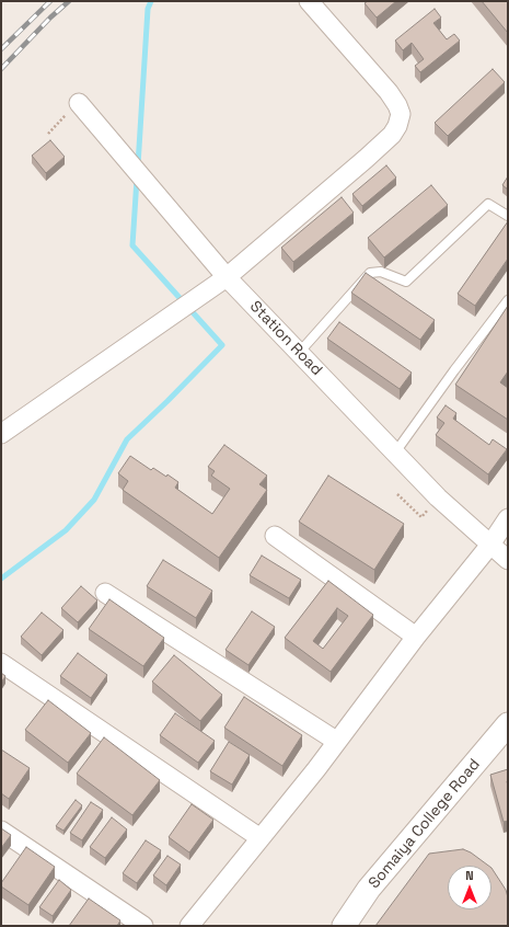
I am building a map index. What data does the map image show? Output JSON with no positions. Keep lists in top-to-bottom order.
{
  "streets": {
    "street": ["Station Road", "Somaiya College Road"]
  },
  "north": "top"
}
